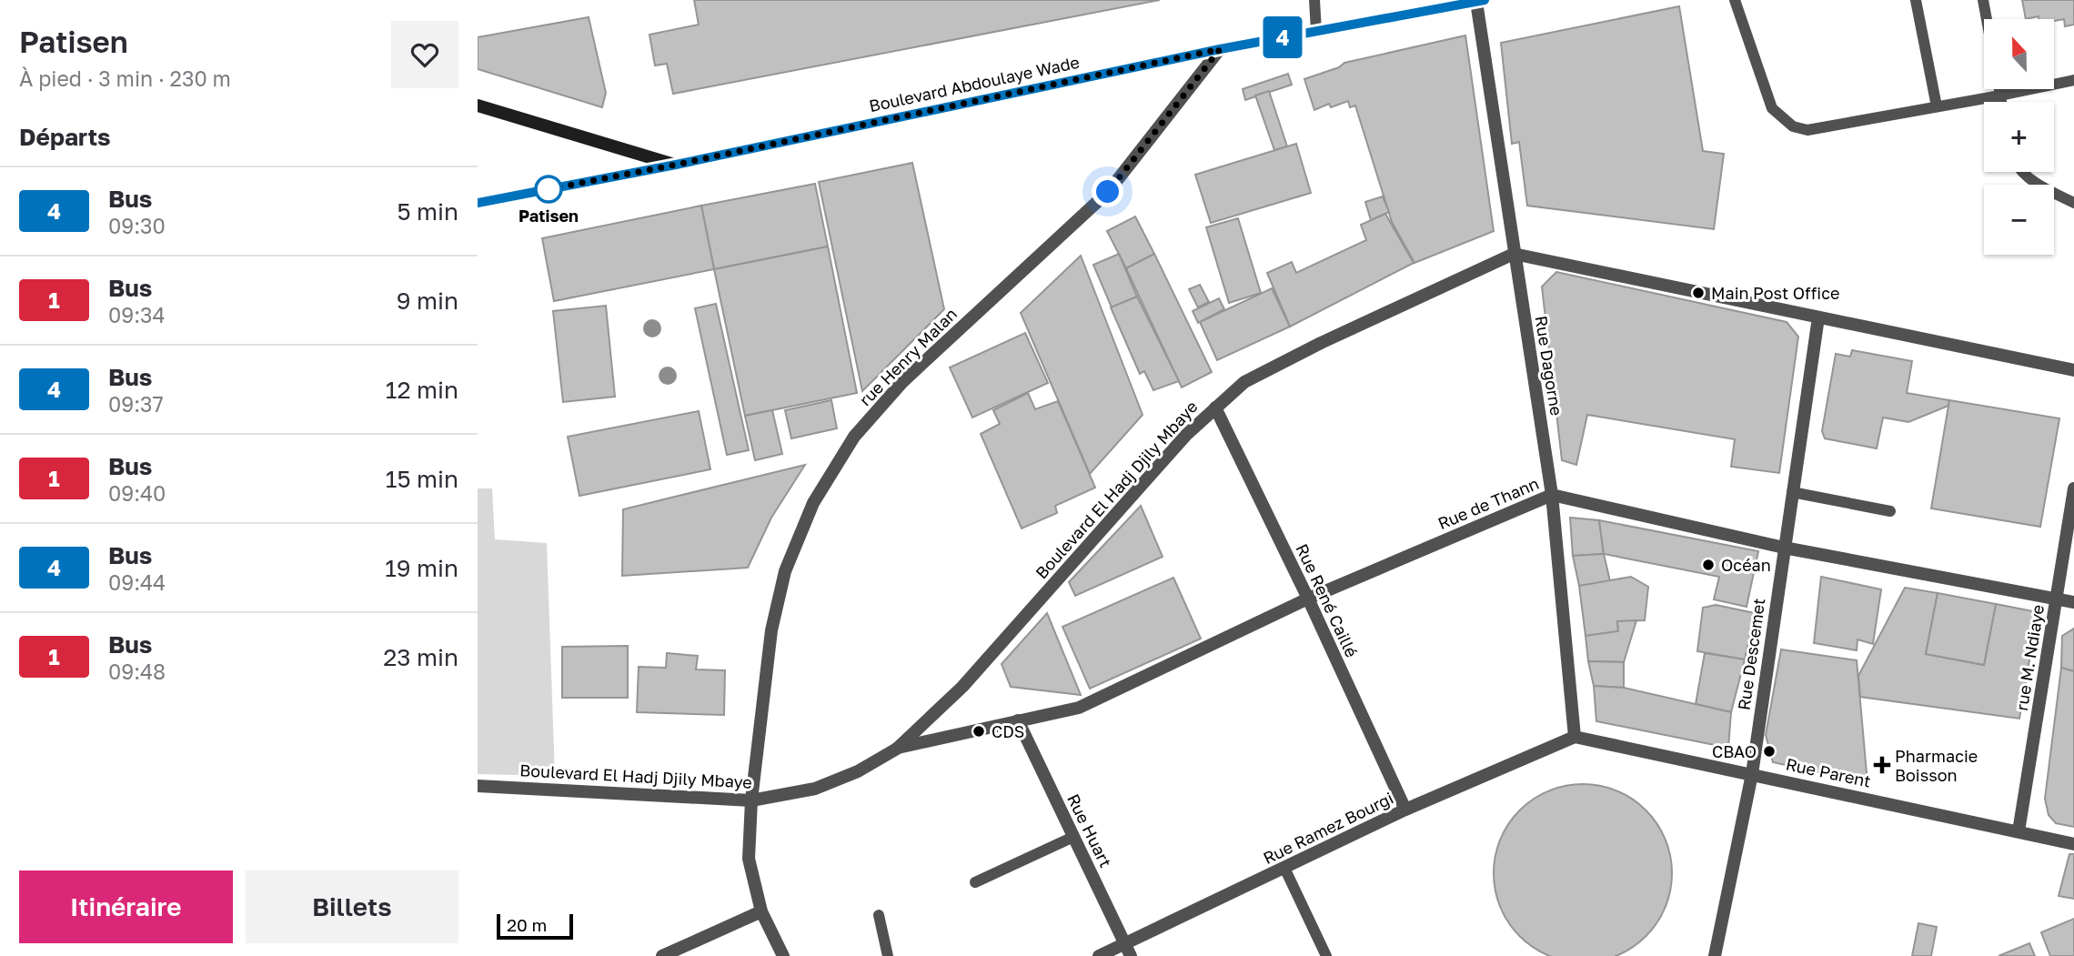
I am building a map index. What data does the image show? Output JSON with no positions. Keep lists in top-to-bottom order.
{
  "streets": {
    "street": [
      "Boulevard Abdoulaye Wade",
      "rue Henry Malan",
      "Rue Dagorne",
      "Boulevard El Hadj Djily Mbaye",
      "Rue de Thann",
      "Rue René Caillé",
      "Rue Descemet",
      "rue M. Ndiaye",
      "Rue Parent",
      "Rue Ramez Bourgi",
      "Rue Huart"
    ]
  },
  "crossings": [
    ["Boulevard Abdoulaye Wade", "rue Henry Malan"],
    ["Boulevard Abdoulaye Wade", "Rue Dagorne"],
    ["rue Henry Malan", "Boulevard El Hadj Djily Mbaye"],
    ["Rue Dagorne", "Boulevard El Hadj Djily Mbaye"],
    ["Rue Dagorne", "Rue de Thann"],
    ["Rue Dagorne", "Rue Parent"],
    ["Rue Dagorne", "Rue Ramez Bourgi"],
    ["Boulevard El Hadj Djily Mbaye", "Rue de Thann"],
    ["Boulevard El Hadj Djily Mbaye", "Rue René Caillé"],
    ["Rue de Thann", "Rue René Caillé"],
    ["Rue de Thann", "Rue Descemet"],
    ["Rue de Thann", "rue M. Ndiaye"],
    ["Rue de Thann", "Rue Huart"],
    ["Rue René Caillé", "Rue Ramez Bourgi"],
    ["Rue Descemet", "Rue Parent"],
    ["rue M. Ndiaye", "Rue Parent"],
    ["Rue Parent", "Rue Ramez Bourgi"],
    ["Rue Ramez Bourgi", "Rue Huart"]
  ],
  "places": {
    "other": [
      "Patisen",
      "Main Post Office",
      "Océan",
      "CDS",
      "CBAO"
    ],
    "health": ["Pharmacie Boisson"]
  },
  "lines": ["bus line 4"],
  "scale_bar": "20 m",
  "north": "top",
  "page": {
    "heading": [
      ["Patisen", "À pied · 3 min · 230 m"],
      "Départs"
    ],
    "on_map": "4",
    "map_buttons": ["+", "−"],
    "list": [
      {
        "mark": "4",
        "name": "Bus",
        "note": "09:30",
        "value": "5 min"
      },
      {
        "mark": "1",
        "name": "Bus",
        "note": "09:34",
        "value": "9 min"
      },
      {
        "mark": "4",
        "name": "Bus",
        "note": "09:37",
        "value": "12 min"
      },
      {
        "mark": "1",
        "name": "Bus",
        "note": "09:40",
        "value": "15 min"
      },
      {
        "mark": "4",
        "name": "Bus",
        "note": "09:44",
        "value": "19 min"
      },
      {
        "mark": "1",
        "name": "Bus",
        "note": "09:48",
        "value": "23 min"
      }
    ],
    "buttons": ["Itinéraire", "Billets"],
    "scale": "20 m"
  }
}
